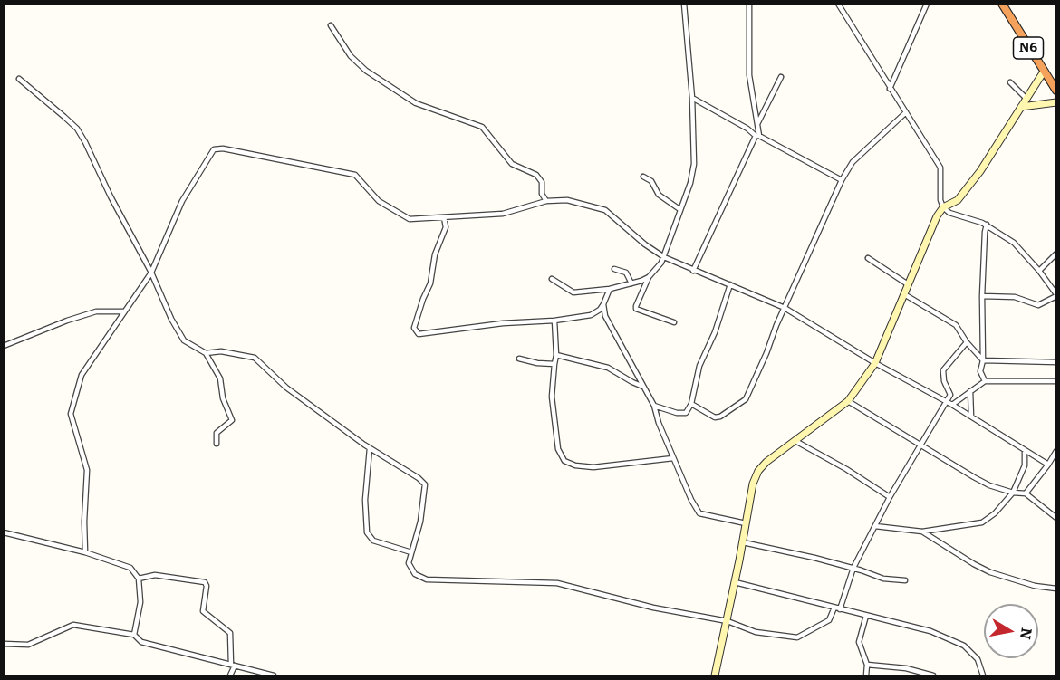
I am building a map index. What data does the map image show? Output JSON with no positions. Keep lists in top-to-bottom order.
{
  "streets": {
    "highway": ["N6"]
  },
  "north": "right"
}
